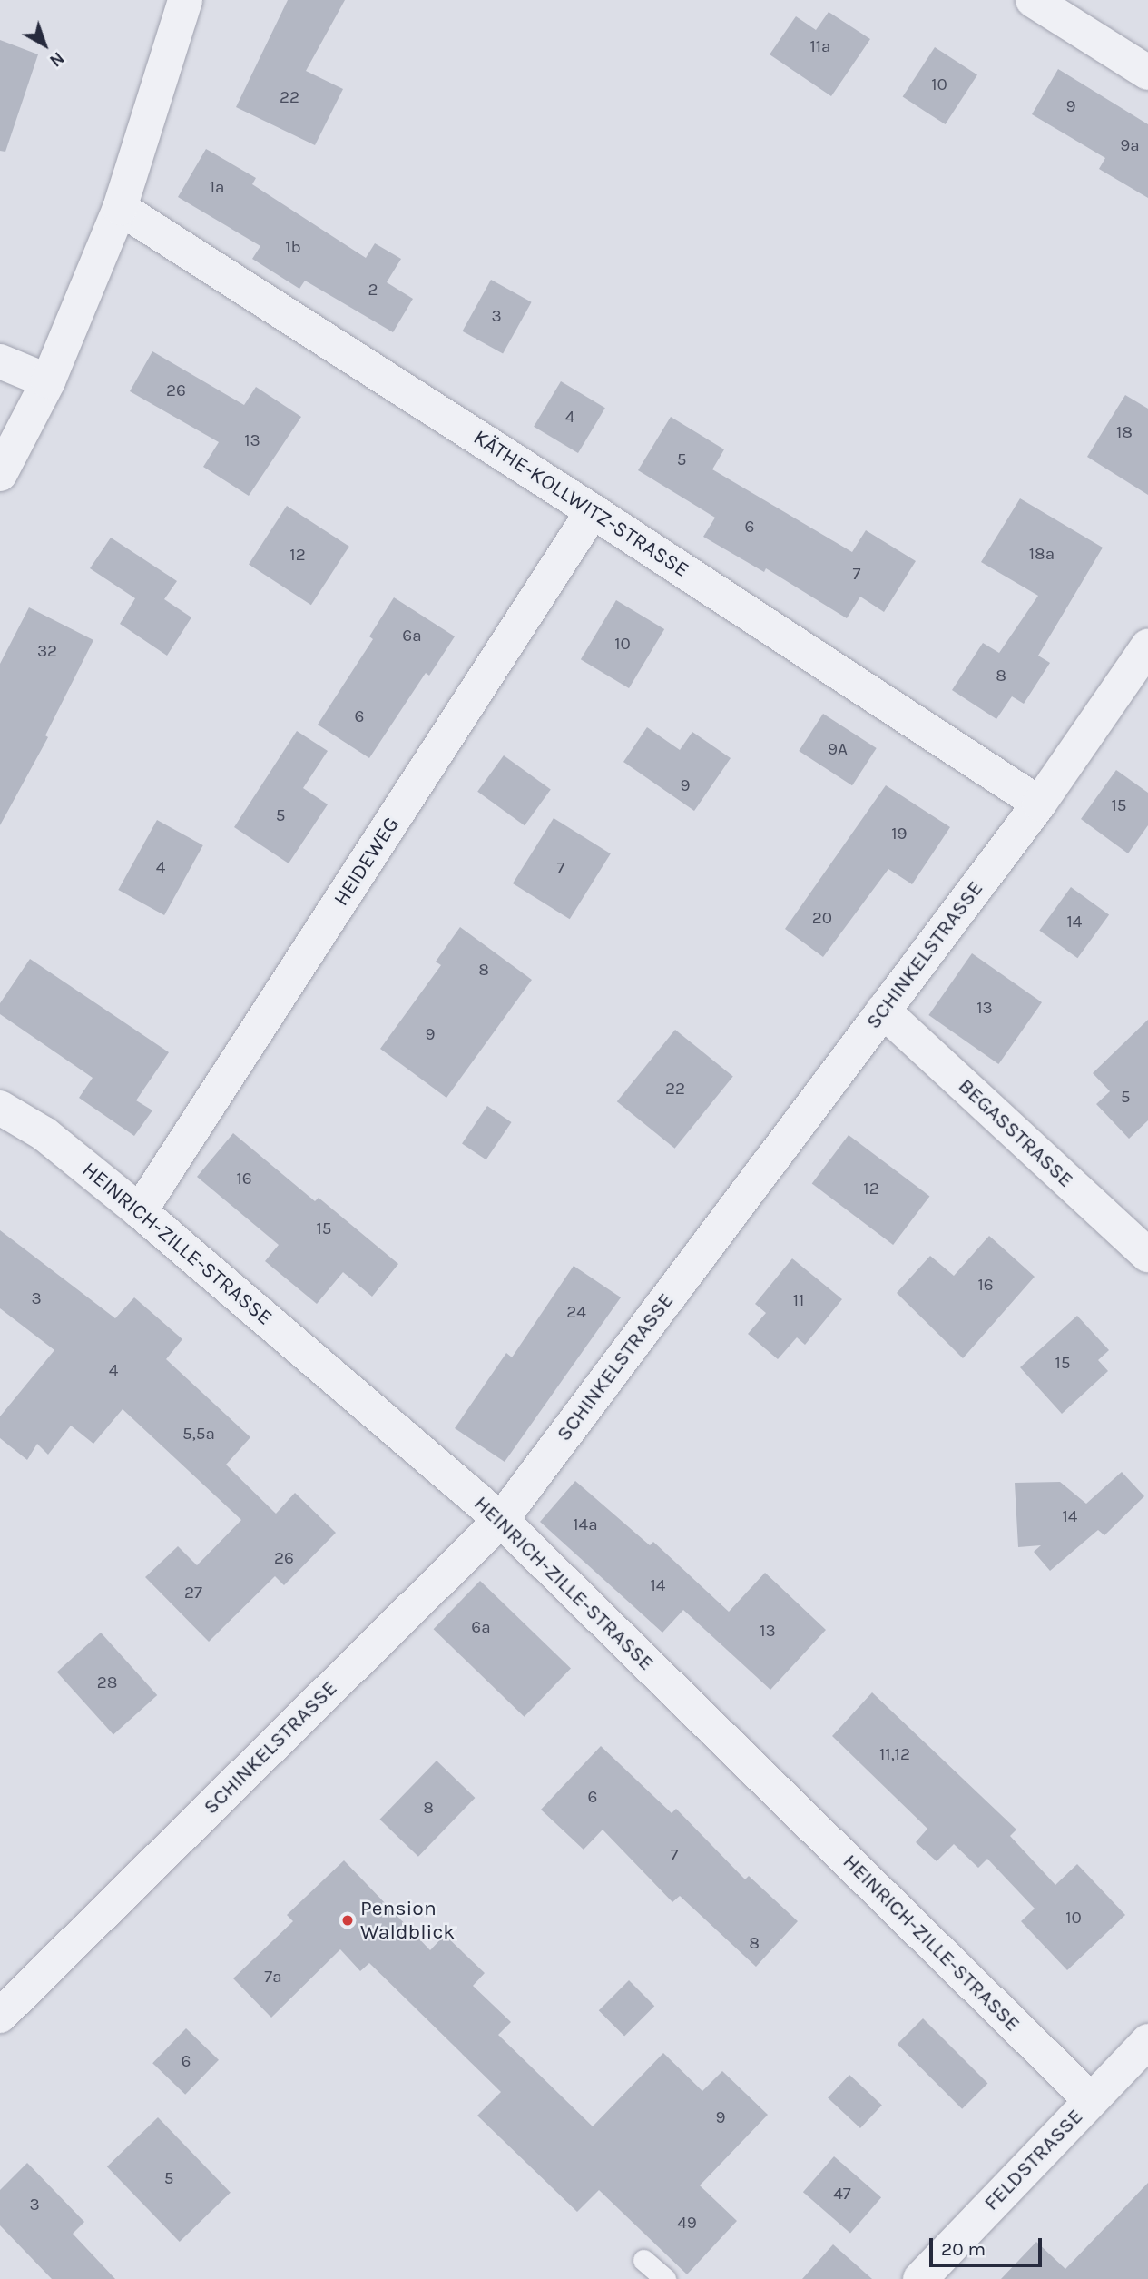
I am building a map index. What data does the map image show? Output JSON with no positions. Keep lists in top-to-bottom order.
{
  "streets": {
    "street": [
      "KÄTHE-KOLLWITZ-STRASSE",
      "HEIDEWEG",
      "SCHINKELSTRASSE",
      "BEGASSTRASSE",
      "HEINRICH-ZILLE-STRASSE",
      "FELDSTRASSE"
    ]
  },
  "crossings": [
    ["KÄTHE-KOLLWITZ-STRASSE", "HEIDEWEG"],
    ["KÄTHE-KOLLWITZ-STRASSE", "SCHINKELSTRASSE"],
    ["HEIDEWEG", "HEINRICH-ZILLE-STRASSE"],
    ["SCHINKELSTRASSE", "BEGASSTRASSE"],
    ["SCHINKELSTRASSE", "HEINRICH-ZILLE-STRASSE"],
    ["HEINRICH-ZILLE-STRASSE", "FELDSTRASSE"]
  ],
  "places": ["Pension Waldblick"],
  "house_numbers": [
    "11a",
    "10",
    "22",
    "9",
    "9a",
    "1a",
    "1b",
    "2",
    "3",
    "26",
    "4",
    "18",
    "13",
    "5",
    "6",
    "18a",
    "12",
    "7",
    "6a",
    "10",
    "32",
    "8",
    "6",
    "9A",
    "9",
    "15",
    "5",
    "19",
    "4",
    "7",
    "20",
    "14",
    "8",
    "13",
    "9",
    "22",
    "5",
    "16",
    "12",
    "15",
    "16",
    "3",
    "11",
    "24",
    "15",
    "4",
    "5,5a",
    "14",
    "14a",
    "26",
    "14",
    "27",
    "6a",
    "13",
    "28",
    "11,12",
    "6",
    "8",
    "7",
    "10",
    "8",
    "7a",
    "6",
    "9",
    "5",
    "47",
    "3",
    "49"
  ],
  "scale_bar": "20 m",
  "north": "bottom right"
}
